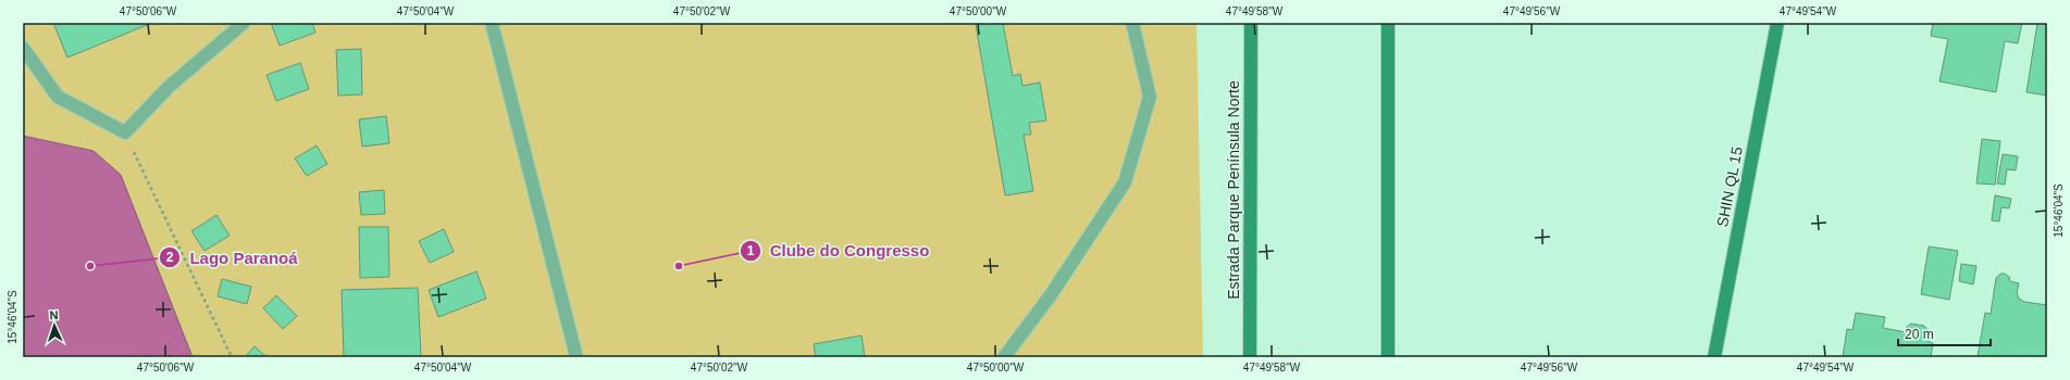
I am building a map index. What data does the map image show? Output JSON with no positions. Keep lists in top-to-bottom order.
{
  "streets": {
    "main road": ["SHIN QL 15", "Estrada Parque Península Norte"]
  },
  "places": ["Lago Paranoá", "Clube do Congresso"],
  "scale_bar": "20 m",
  "north": "top",
  "coordinates": [
    "47°50'06\"W",
    "47°50'04\"W",
    "47°50'02\"W",
    "47°50'00\"W",
    "47°49'58\"W",
    "47°49'56\"W",
    "47°49'54\"W",
    "15°46'04\"S"
  ]
}
